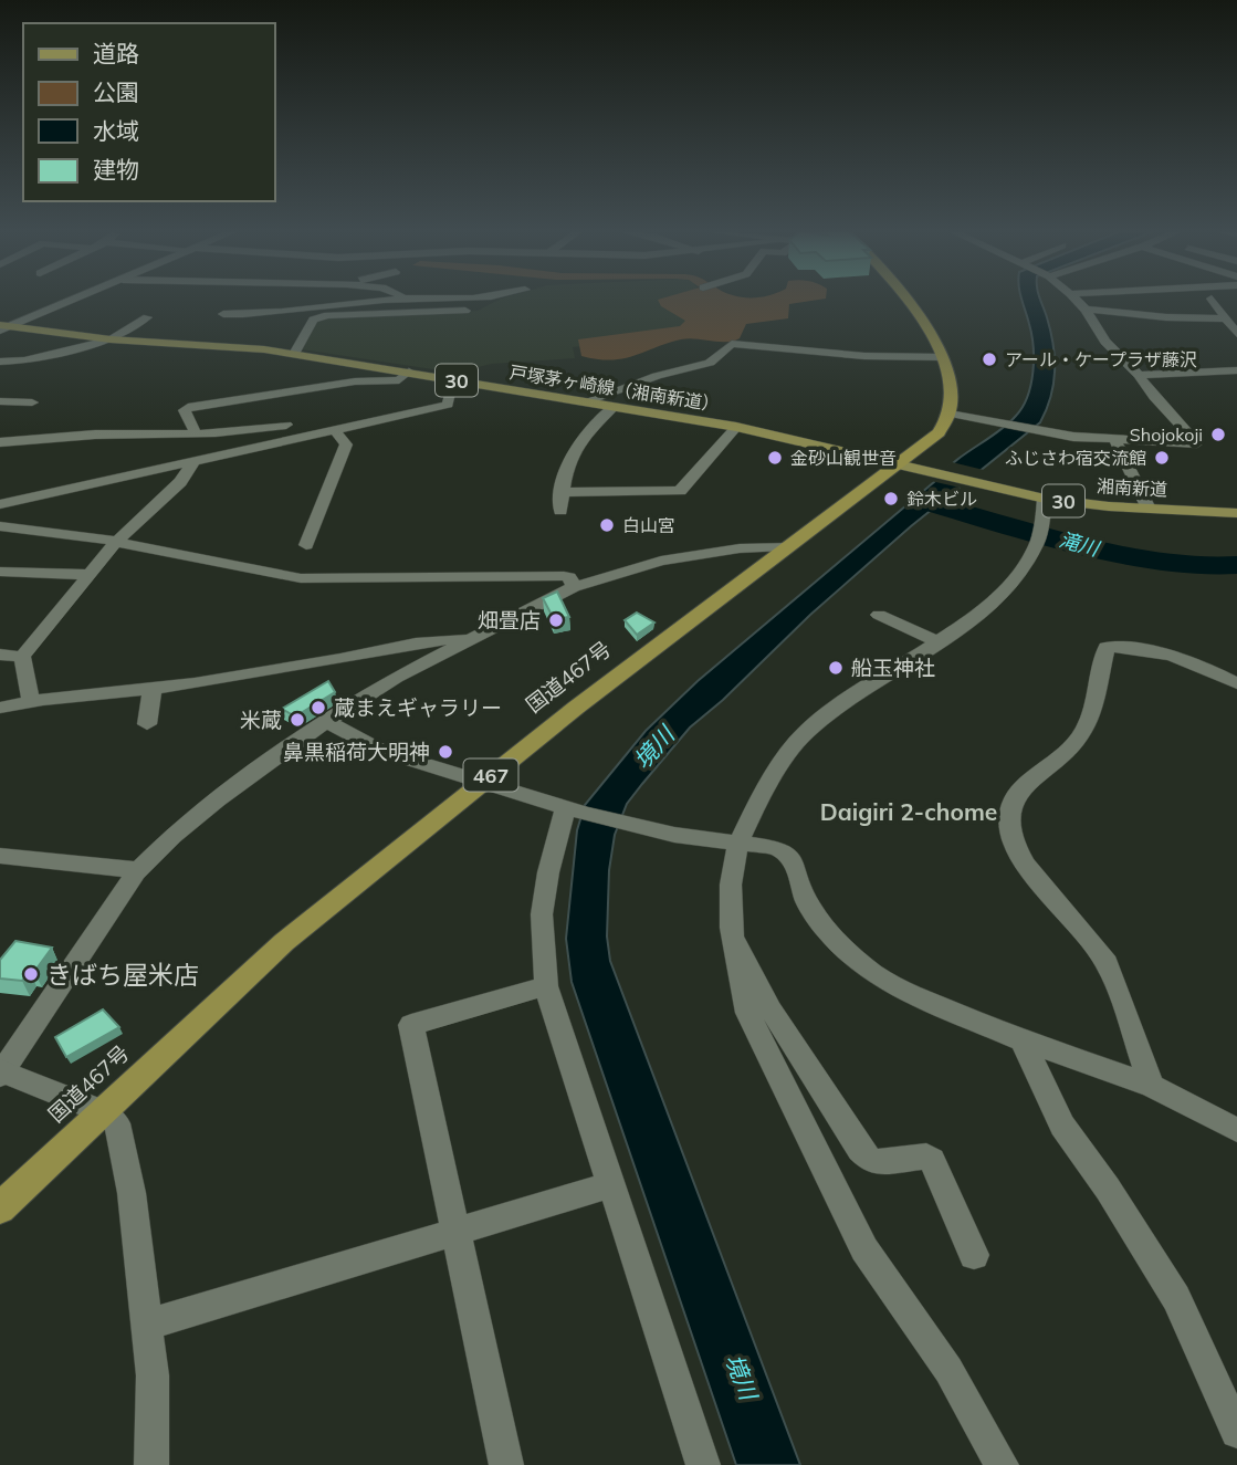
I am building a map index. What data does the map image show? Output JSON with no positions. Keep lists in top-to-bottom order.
{
  "streets": {
    "highway": ["国道467号", "467"],
    "main road": ["30", "戸塚茅ヶ崎線（湘南新道）", "湘南新道"]
  },
  "crossings": [
    ["戸塚茅ヶ崎線（湘南新道）", "湘南新道"],
    ["戸塚茅ヶ崎線（湘南新道）", "国道467号"],
    ["湘南新道", "国道467号"]
  ],
  "districts": ["Daigiri 2-chome"],
  "water": ["滝川", "境川"],
  "places": [
    "アール・ケープラザ藤沢",
    "Shojokoji",
    "金砂山観世音",
    "ふじさわ宿交流館",
    "鈴木ビル",
    "白山宮",
    "畑畳店",
    "船玉神社",
    "蔵まえギャラリー",
    "米蔵",
    "鼻黒稲荷大明神",
    "きばち屋米店"
  ],
  "legend": [
    "道路",
    "公園",
    "水域",
    "建物"
  ]
}
